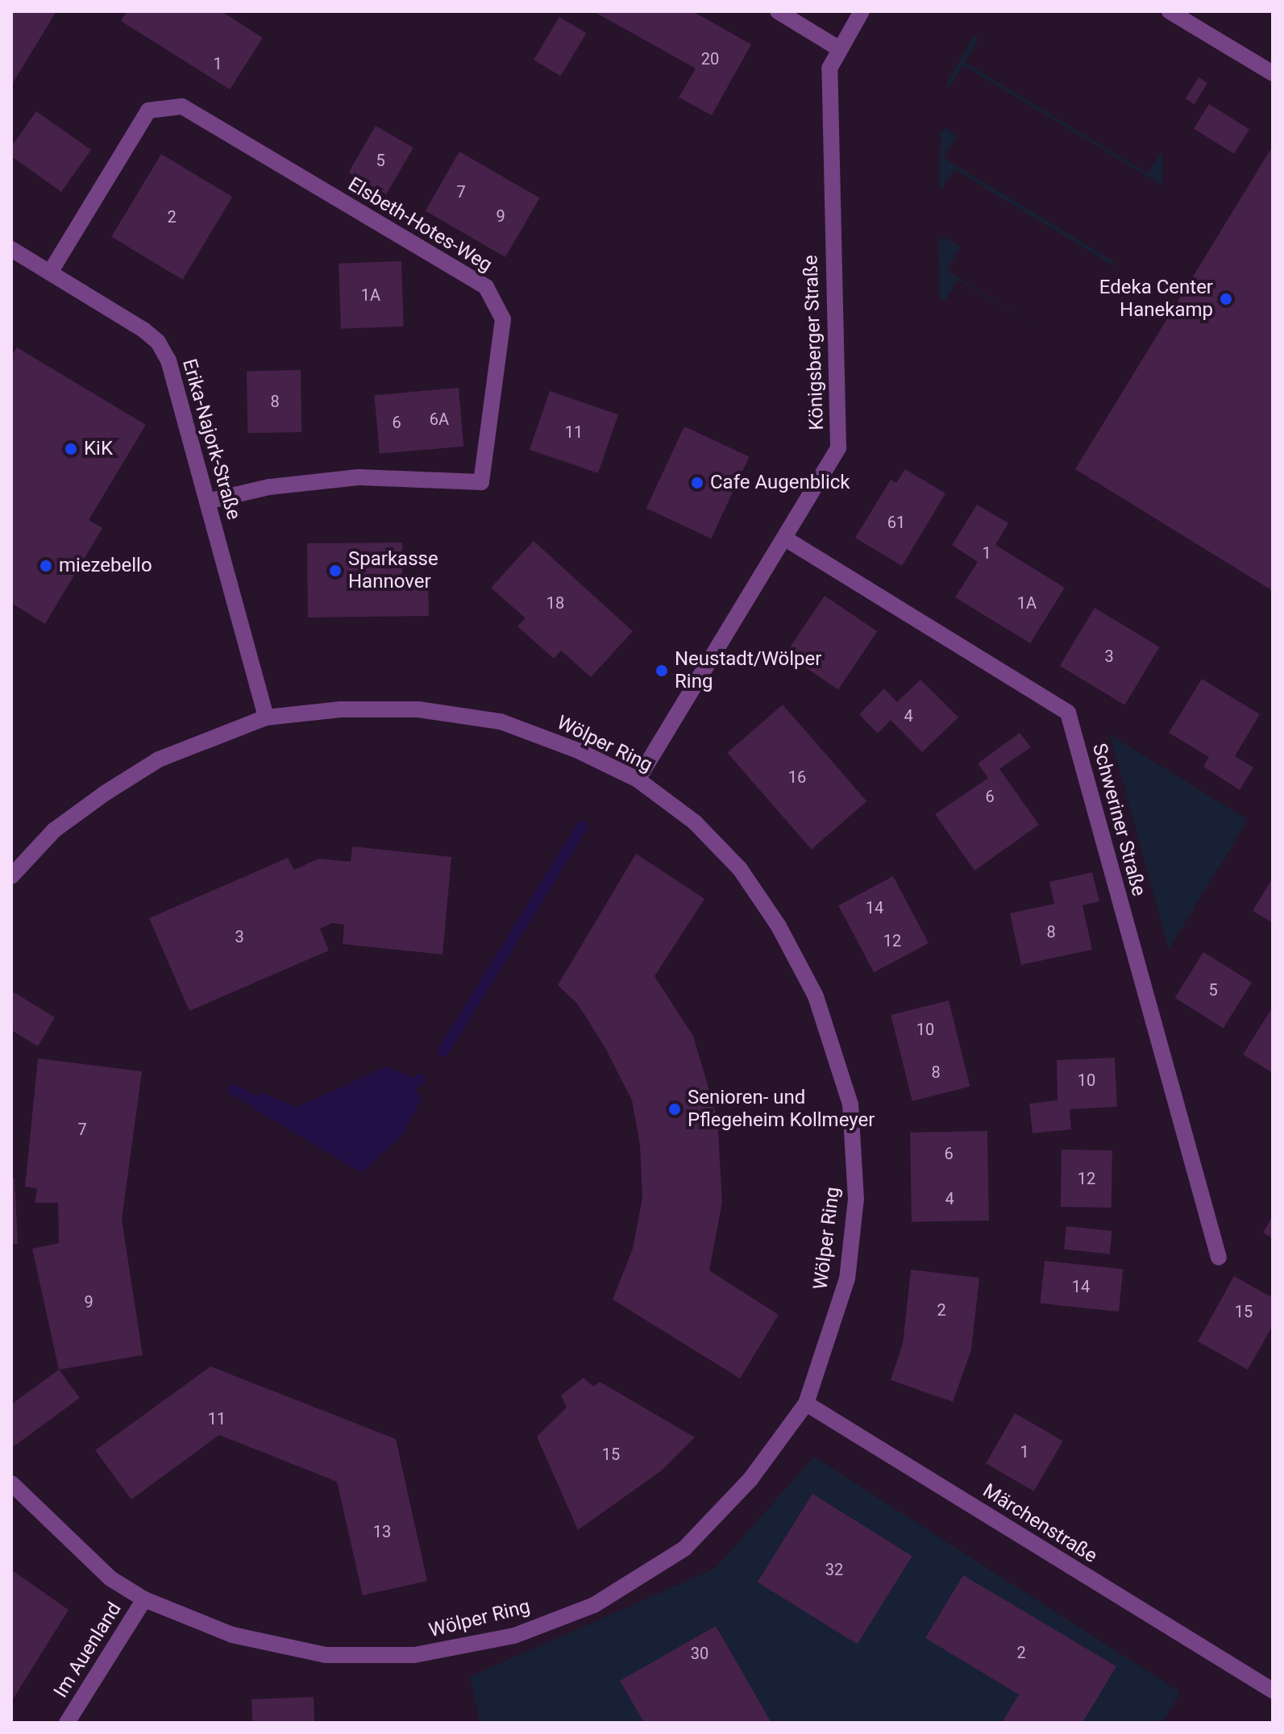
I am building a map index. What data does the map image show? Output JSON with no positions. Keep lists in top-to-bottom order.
{
  "streets": {
    "street": [
      "Elsbeth-Hotes-Weg",
      "Königsberger Straße",
      "Erika-Najork-Straße",
      "Wölper Ring",
      "Schweriner Straße",
      "Märchenstraße",
      "Im Auenland"
    ]
  },
  "crossings": [
    ["Elsbeth-Hotes-Weg", "Erika-Najork-Straße"],
    ["Königsberger Straße", "Wölper Ring"],
    ["Königsberger Straße", "Schweriner Straße"],
    ["Erika-Najork-Straße", "Wölper Ring"],
    ["Wölper Ring", "Märchenstraße"],
    ["Wölper Ring", "Im Auenland"]
  ],
  "places": [
    "Edeka Center Hanekamp",
    "KiK",
    "Cafe Augenblick",
    "miezebello",
    "Sparkasse Hannover",
    "Neustadt/Wölper Ring",
    "Senioren- und Pflegeheim Kollmeyer"
  ],
  "house_numbers": [
    "20",
    "1",
    "5",
    "7",
    "9",
    "2",
    "1A",
    "8",
    "6A",
    "6",
    "11",
    "61",
    "1",
    "18",
    "1A",
    "3",
    "4",
    "16",
    "6",
    "14",
    "8",
    "3",
    "12",
    "5",
    "10",
    "8",
    "10",
    "7",
    "6",
    "12",
    "4",
    "14",
    "9",
    "2",
    "15",
    "11",
    "1",
    "15",
    "13",
    "32",
    "2",
    "30"
  ]
}
